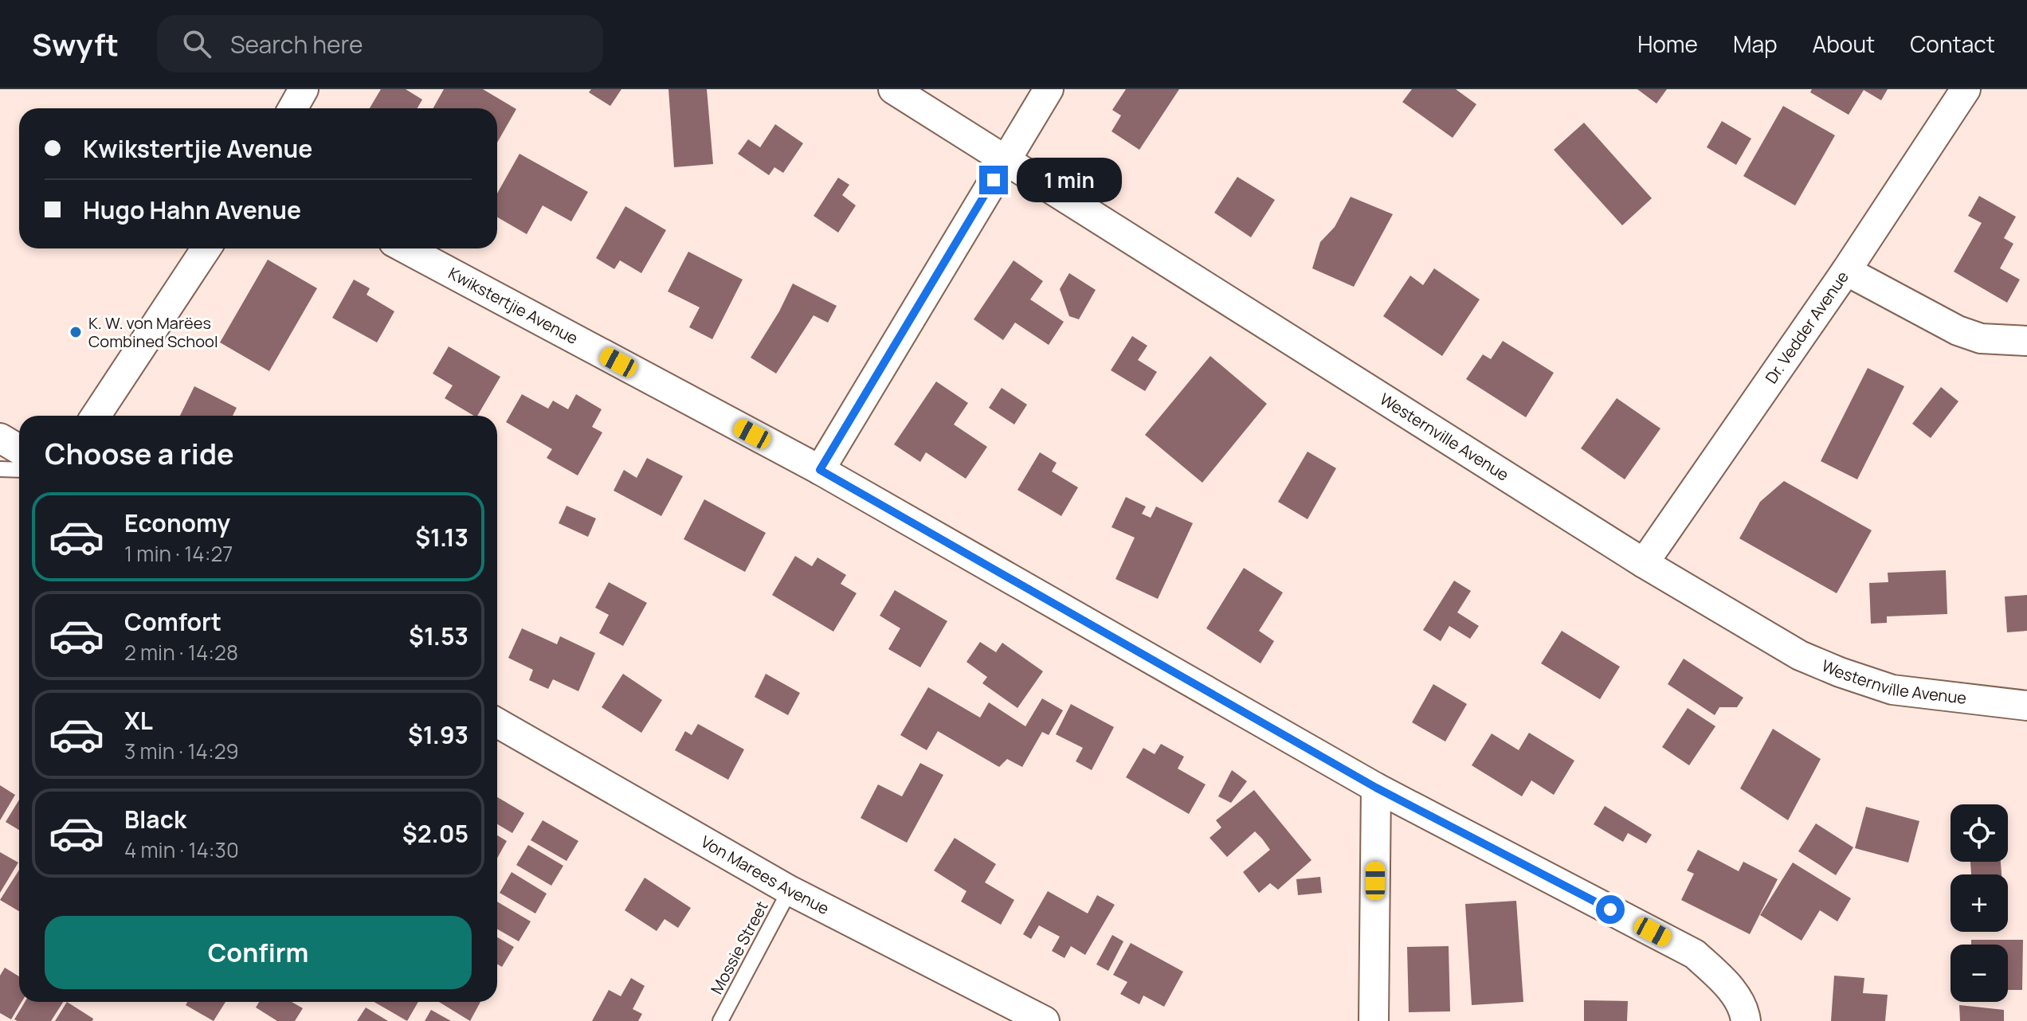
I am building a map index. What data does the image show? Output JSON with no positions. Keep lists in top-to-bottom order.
{
  "streets": {
    "street": [
      "Kwikstertjie Avenue",
      "Dr. Vedder Avenue",
      "Westernville Avenue",
      "Von Marees Avenue"
    ],
    "lane": ["Mossie Street"]
  },
  "crossings": [
    ["Dr. Vedder Avenue", "Westernville Avenue"],
    ["Von Marees Avenue", "Mossie Street"]
  ],
  "places": ["K. W. von Marëes Combined School"],
  "page": {
    "header": "Swyft",
    "search": "Search here",
    "nav": [
      "Home",
      "Map",
      "About",
      "Contact"
    ],
    "banner": ["Kwikstertjie Avenue", "Hugo Hahn Avenue"],
    "bubble": "1 min",
    "heading": "Choose a ride",
    "list": [
      {
        "name": "Economy",
        "note": "1 min · 14:27",
        "value": "$1.13"
      },
      {
        "name": "Comfort",
        "note": "2 min · 14:28",
        "value": "$1.53"
      },
      {
        "name": "XL",
        "note": "3 min · 14:29",
        "value": "$1.93"
      },
      {
        "name": "Black",
        "note": "4 min · 14:30",
        "value": "$2.05"
      }
    ],
    "map_buttons": ["+", "−"],
    "buttons": "Confirm"
  }
}
